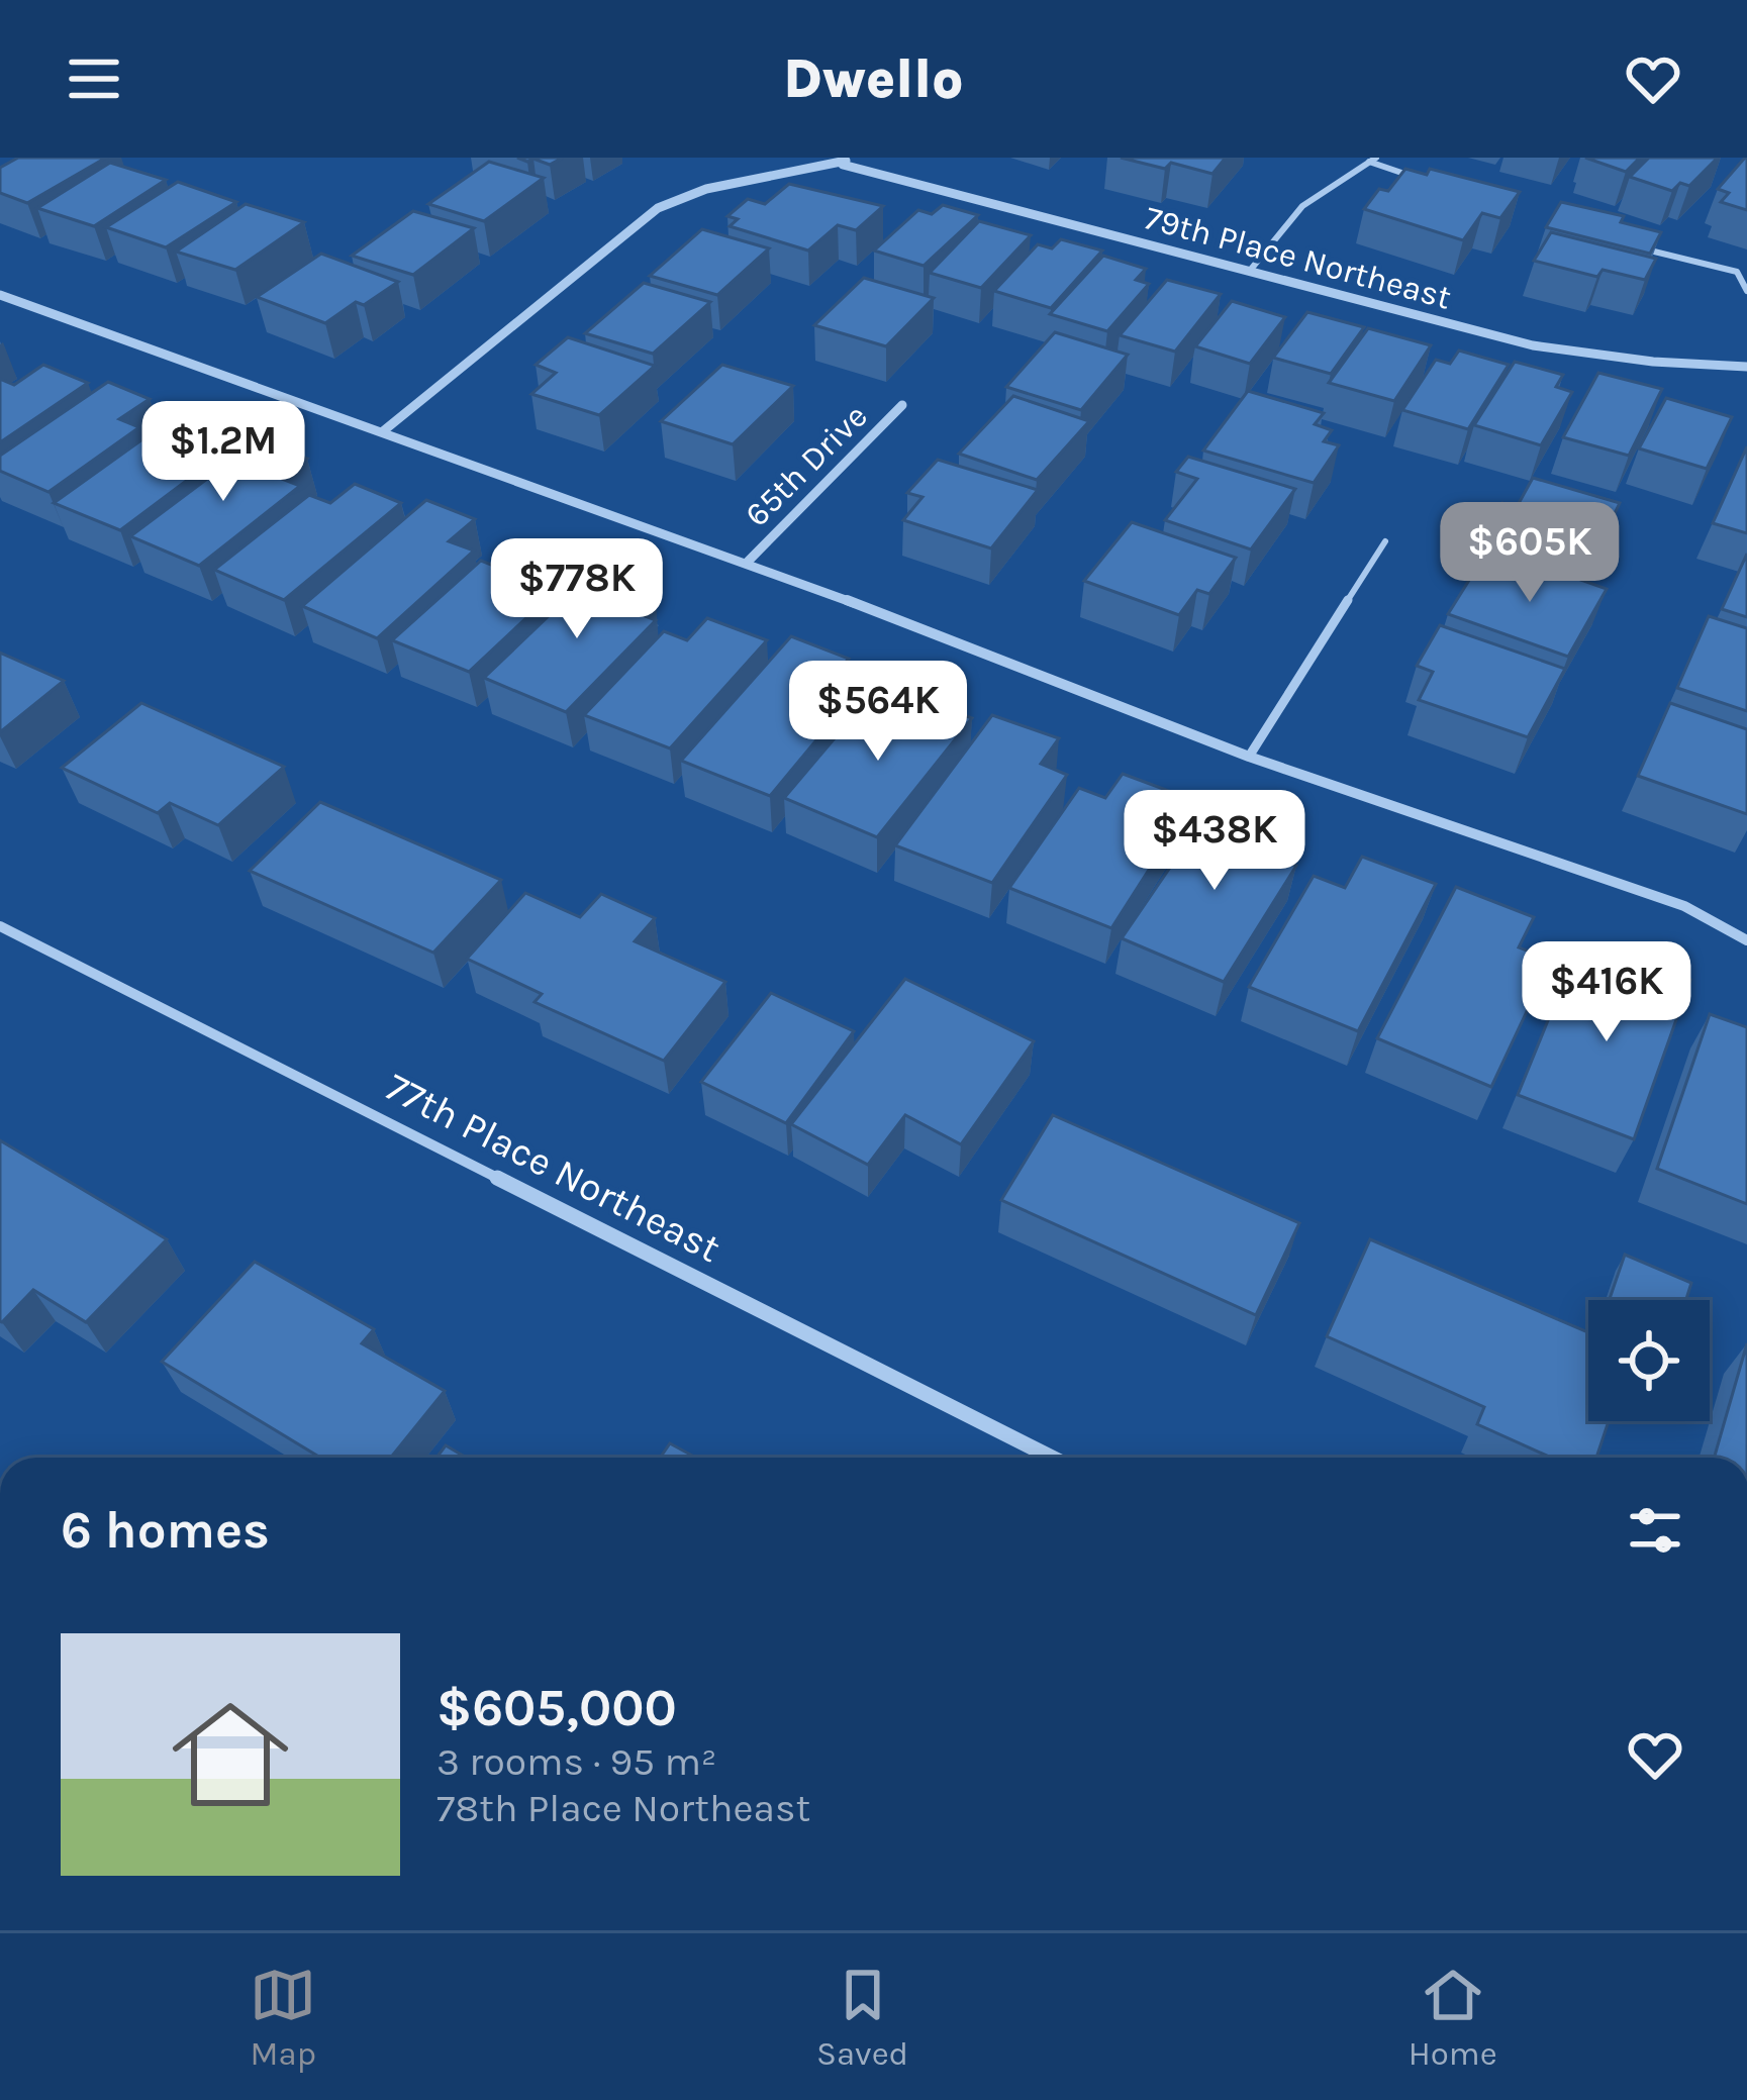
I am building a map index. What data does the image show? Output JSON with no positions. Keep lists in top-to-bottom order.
{
  "streets": {
    "street": ["79th Place Northeast", "65th Drive", "77th Place Northeast"]
  },
  "page": {
    "header": "Dwello",
    "price": [
      "$1.2M",
      "$605K",
      "$778K",
      "$564K",
      "$438K",
      "$416K"
    ],
    "heading": "6 homes",
    "list": [
      {
        "name": "$605,000",
        "note": "3 rooms · 95 m² · 78th Place Northeast"
      }
    ],
    "tabs": ["Map", "Saved", "Home"]
  }
}
